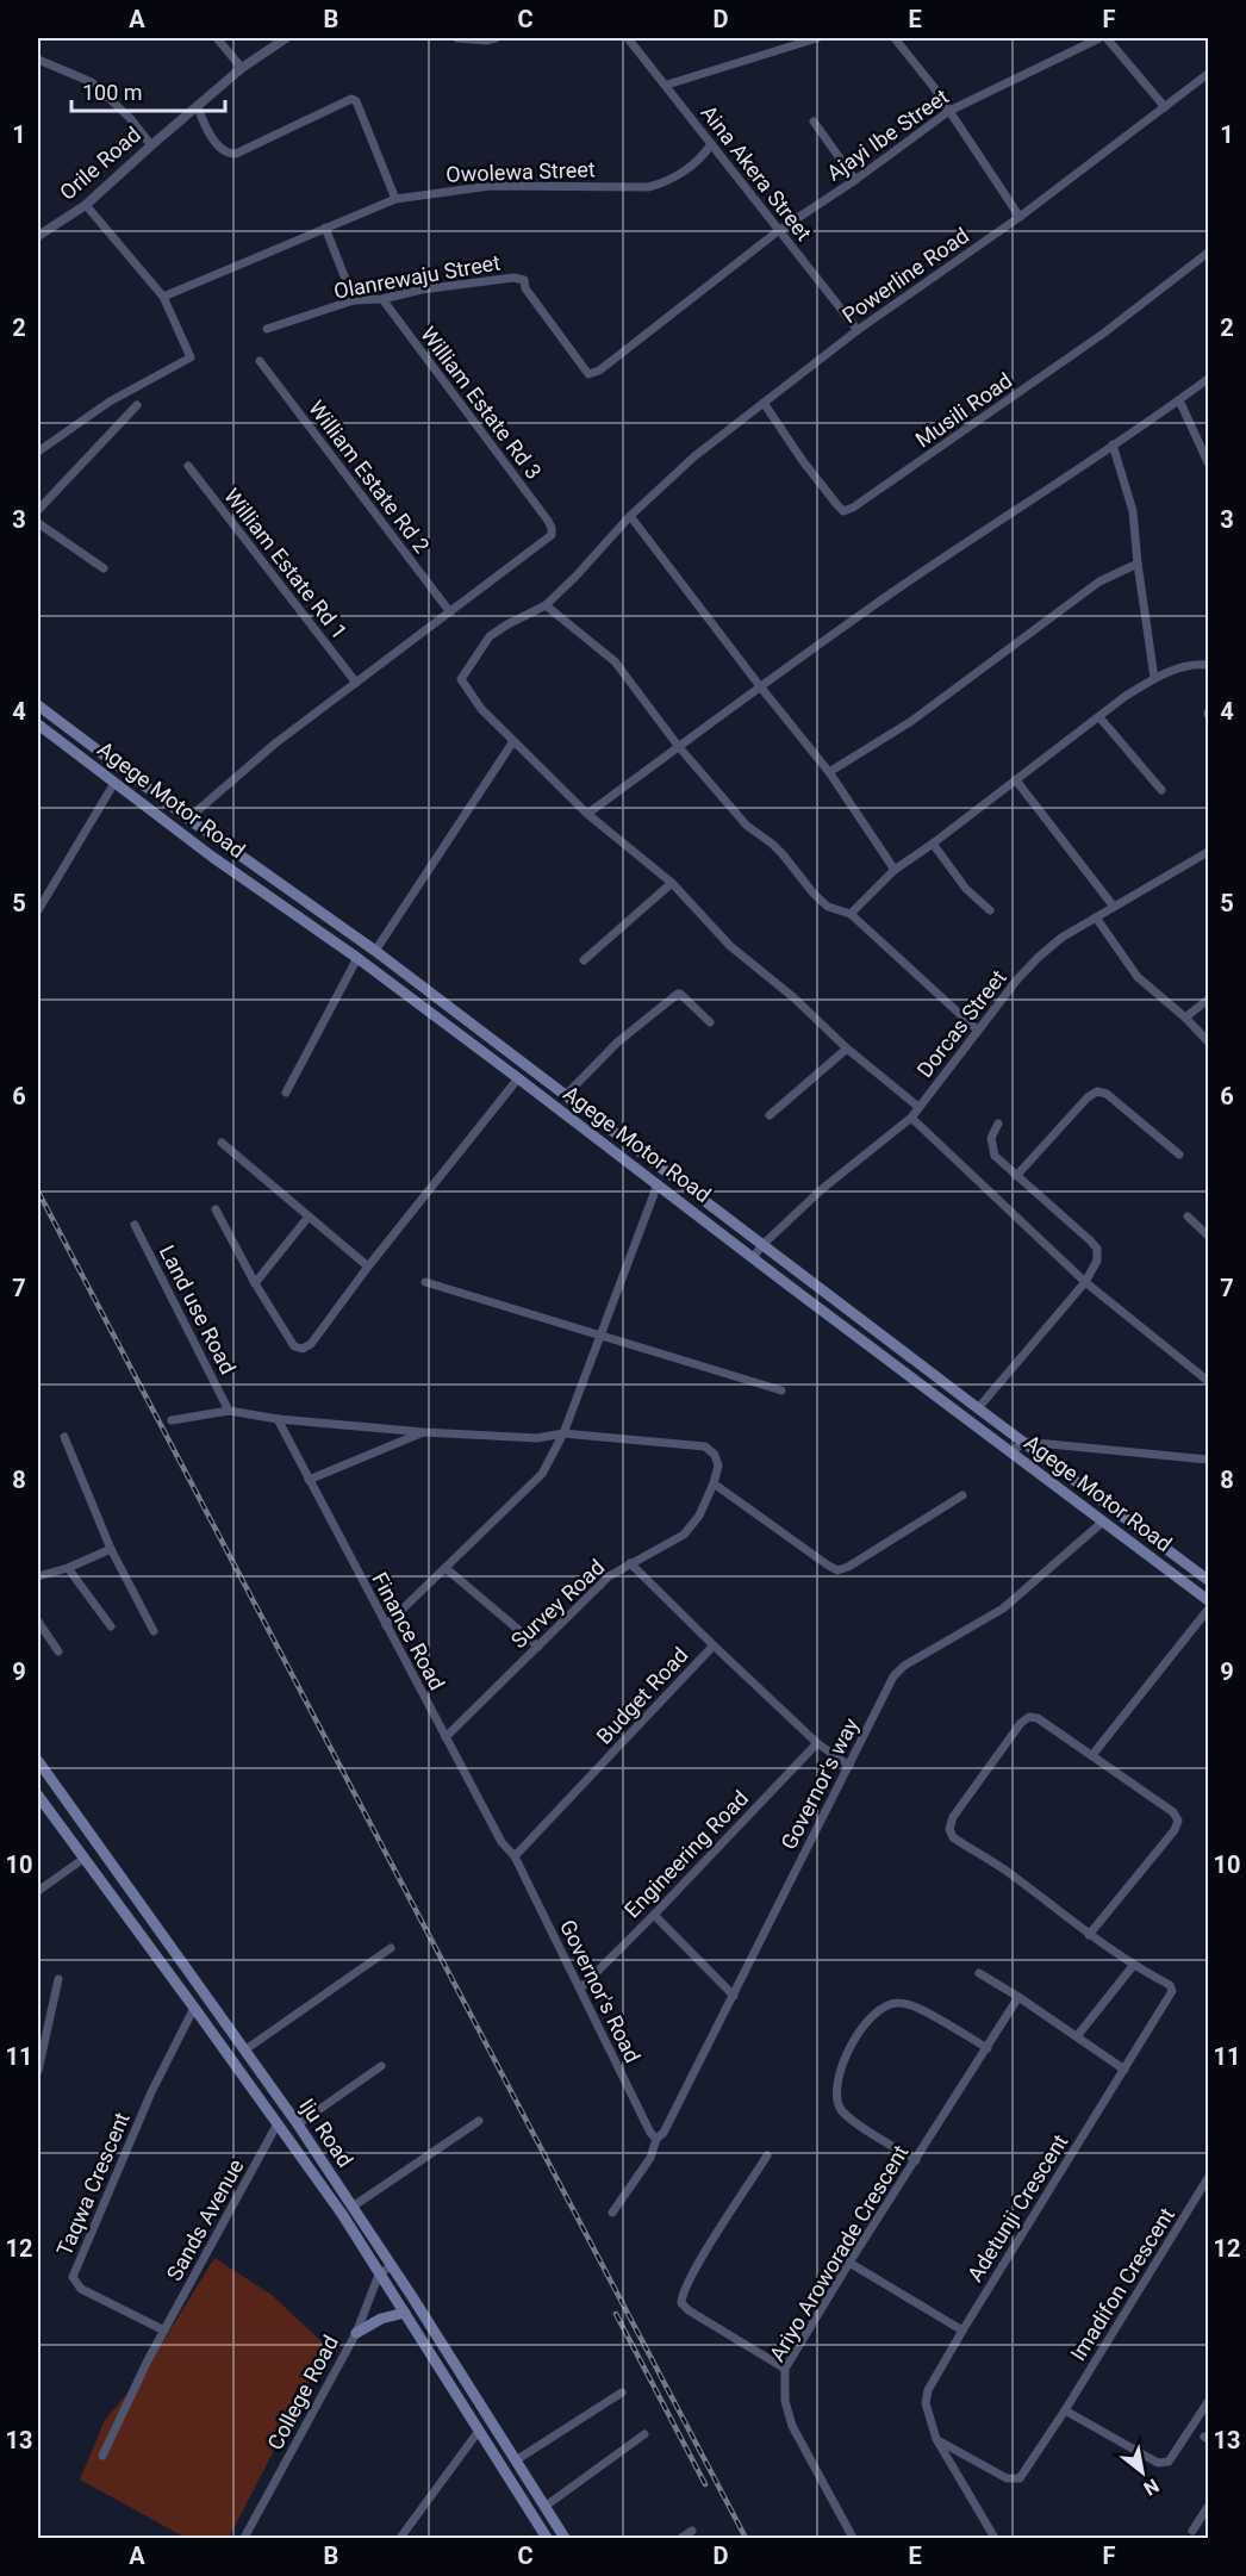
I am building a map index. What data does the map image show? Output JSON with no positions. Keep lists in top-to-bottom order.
{
  "streets": {
    "main road": ["Agege Motor Road", "Iju Road"],
    "street": [
      "Ajayi Ibe Street",
      "Orile Road",
      "Owolewa Street",
      "Aina Akera Street",
      "Powerline Road",
      "Olanrewaju Street",
      "William Estate Rd 3",
      "Musili Road",
      "William Estate Rd 2",
      "William Estate Rd 1",
      "Dorcas Street",
      "Land use Road",
      "Survey Road",
      "Finance Road",
      "Budget Road",
      "Governor's way",
      "Engineering Road",
      "Governor's Road",
      "Taqwa Crescent",
      "Adetunji Crescent",
      "Sands Avenue",
      "Ariyo Aroworade Crescent",
      "Imadifon Crescent",
      "College Road"
    ]
  },
  "crossings": [
    ["Ajayi Ibe Street", "Aina Akera Street"],
    ["Ajayi Ibe Street", "Olanrewaju Street"],
    ["Owolewa Street", "Aina Akera Street"],
    ["Aina Akera Street", "Powerline Road"],
    ["Aina Akera Street", "Olanrewaju Street"],
    ["Powerline Road", "Musili Road"],
    ["Olanrewaju Street", "William Estate Rd 3"],
    ["William Estate Rd 3", "William Estate Rd 2"],
    ["Agege Motor Road", "Dorcas Street"],
    ["Agege Motor Road", "Governor's way"],
    ["Survey Road", "Finance Road"],
    ["Survey Road", "Budget Road"],
    ["Finance Road", "Budget Road"],
    ["Finance Road", "Governor's Road"],
    ["Budget Road", "Governor's Road"],
    ["Governor's way", "Governor's Road"],
    ["Engineering Road", "Governor's Road"],
    ["Iju Road", "Taqwa Crescent"],
    ["Iju Road", "Sands Avenue"],
    ["Iju Road", "College Road"],
    ["Taqwa Crescent", "Sands Avenue"],
    ["Adetunji Crescent", "Imadifon Crescent"]
  ],
  "scale_bar": "100 m",
  "north": "bottom right",
  "grid": {
    "columns": [
      "A",
      "B",
      "C",
      "D",
      "E",
      "F"
    ],
    "rows": [
      "1",
      "2",
      "3",
      "4",
      "5",
      "6",
      "7",
      "8",
      "9",
      "10",
      "11",
      "12",
      "13"
    ]
  }
}
